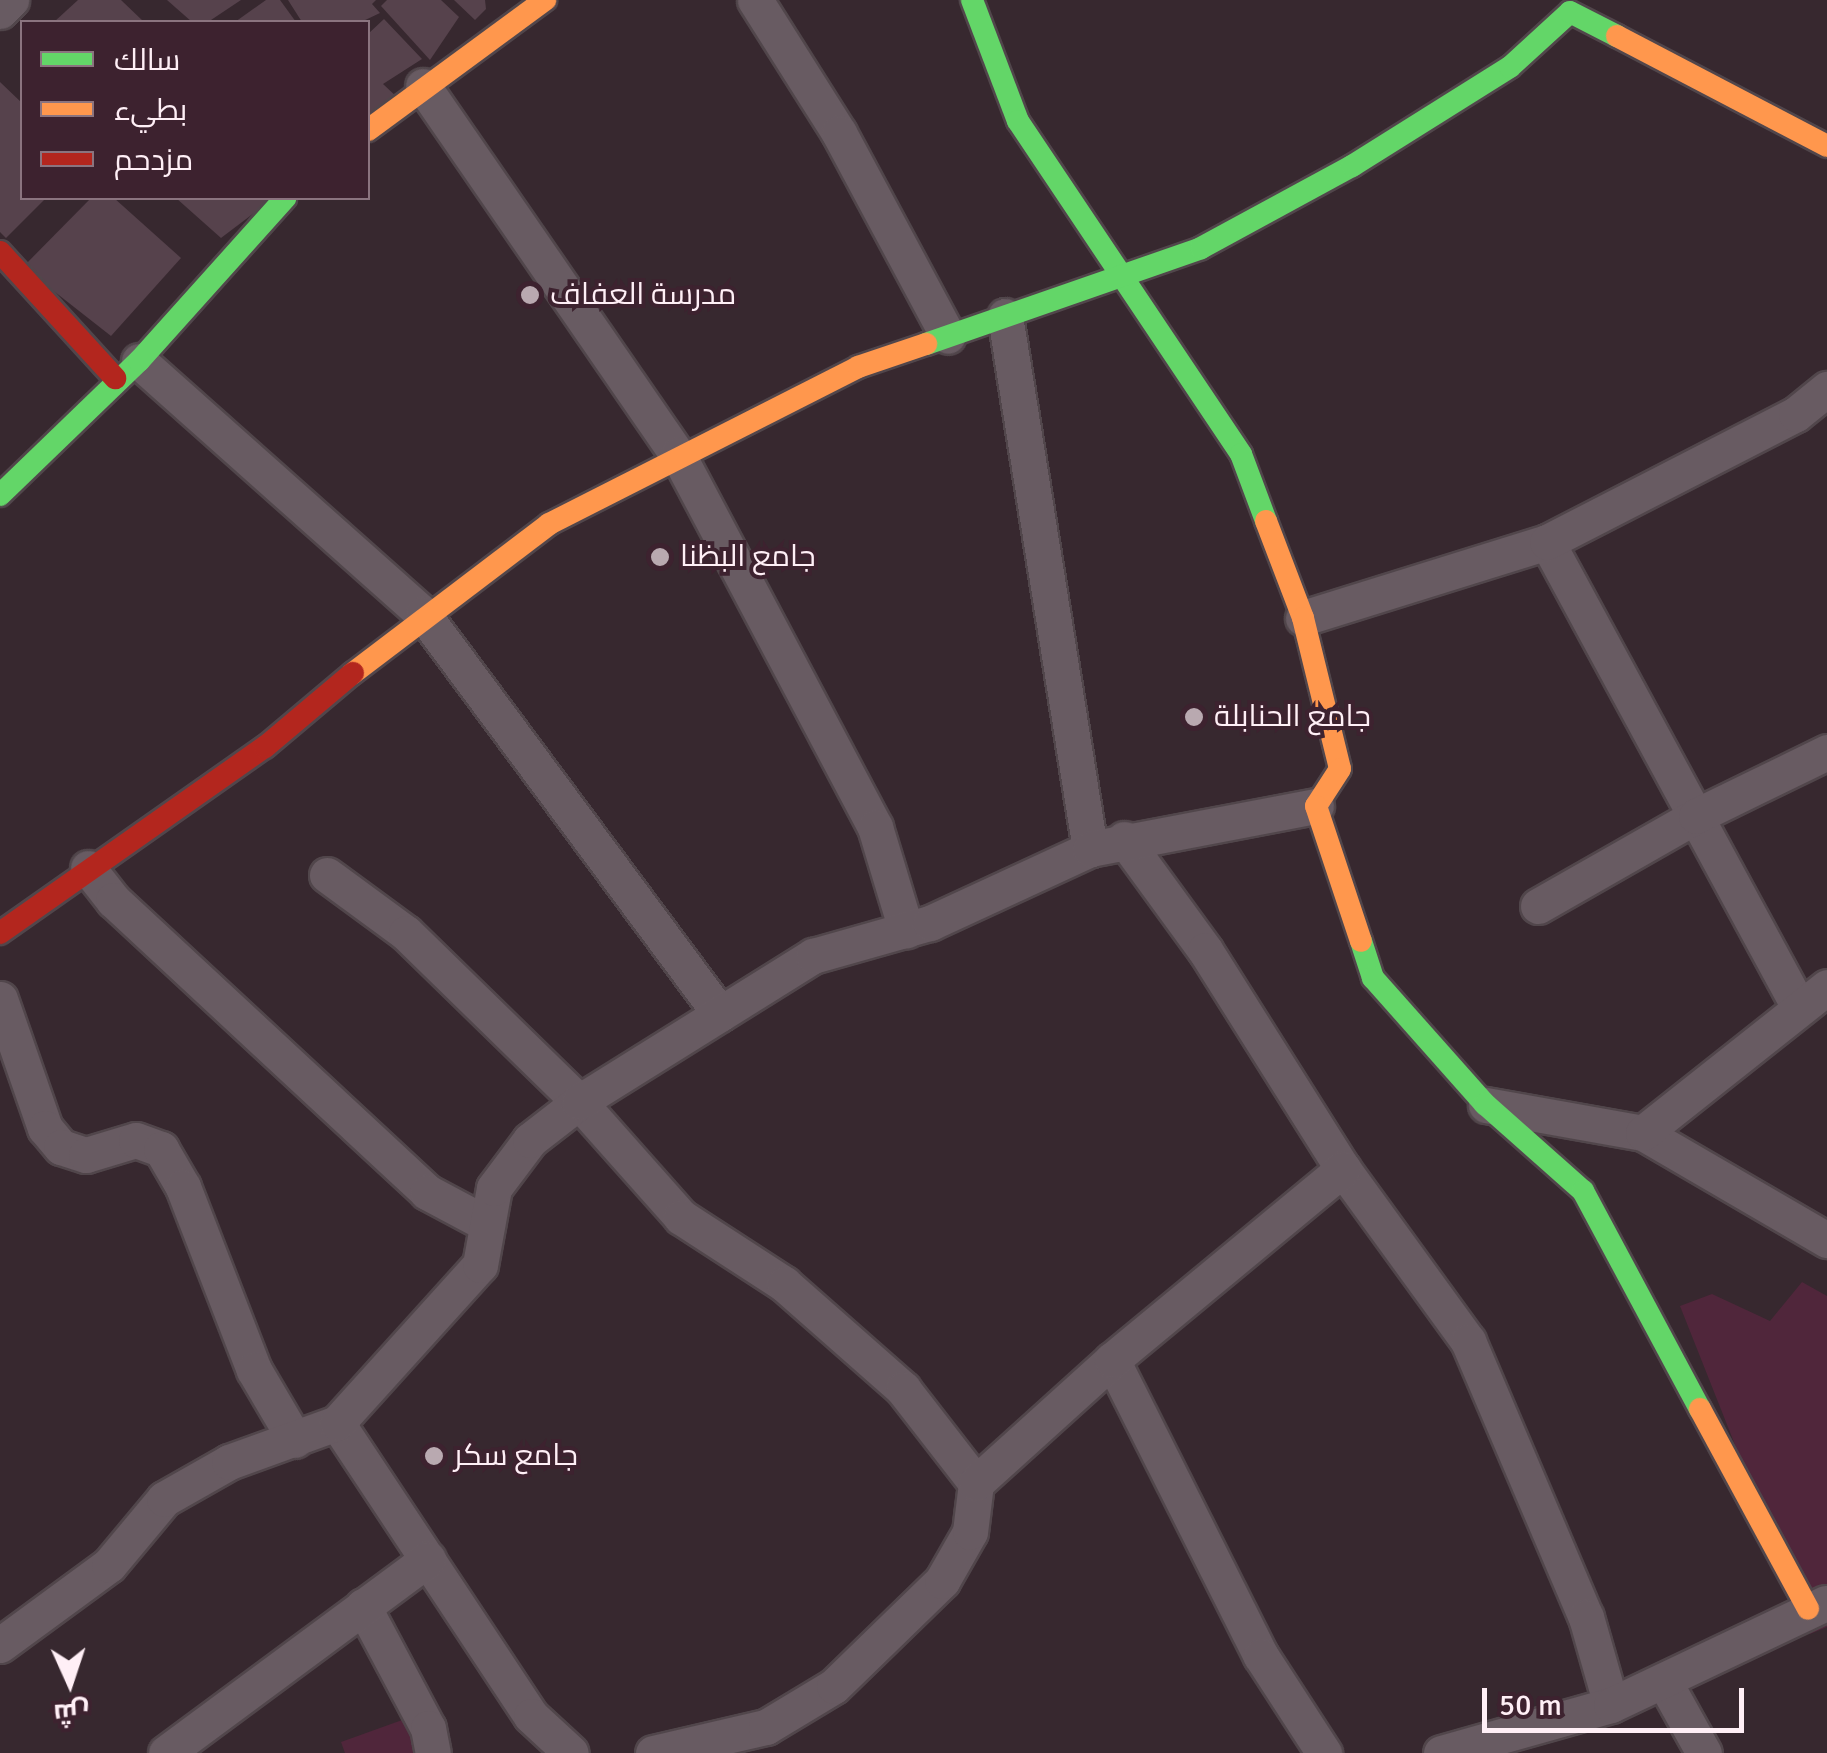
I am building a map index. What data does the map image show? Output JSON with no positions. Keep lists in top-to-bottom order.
{
  "places": [
    "مدرسة العفاف",
    "جامع البظنا",
    "جامع الحنابلة",
    "جامع سكر"
  ],
  "legend": ["سالك", "بطيء", "مزدحم"],
  "scale_bar": "50 m",
  "north": "bottom"
}
